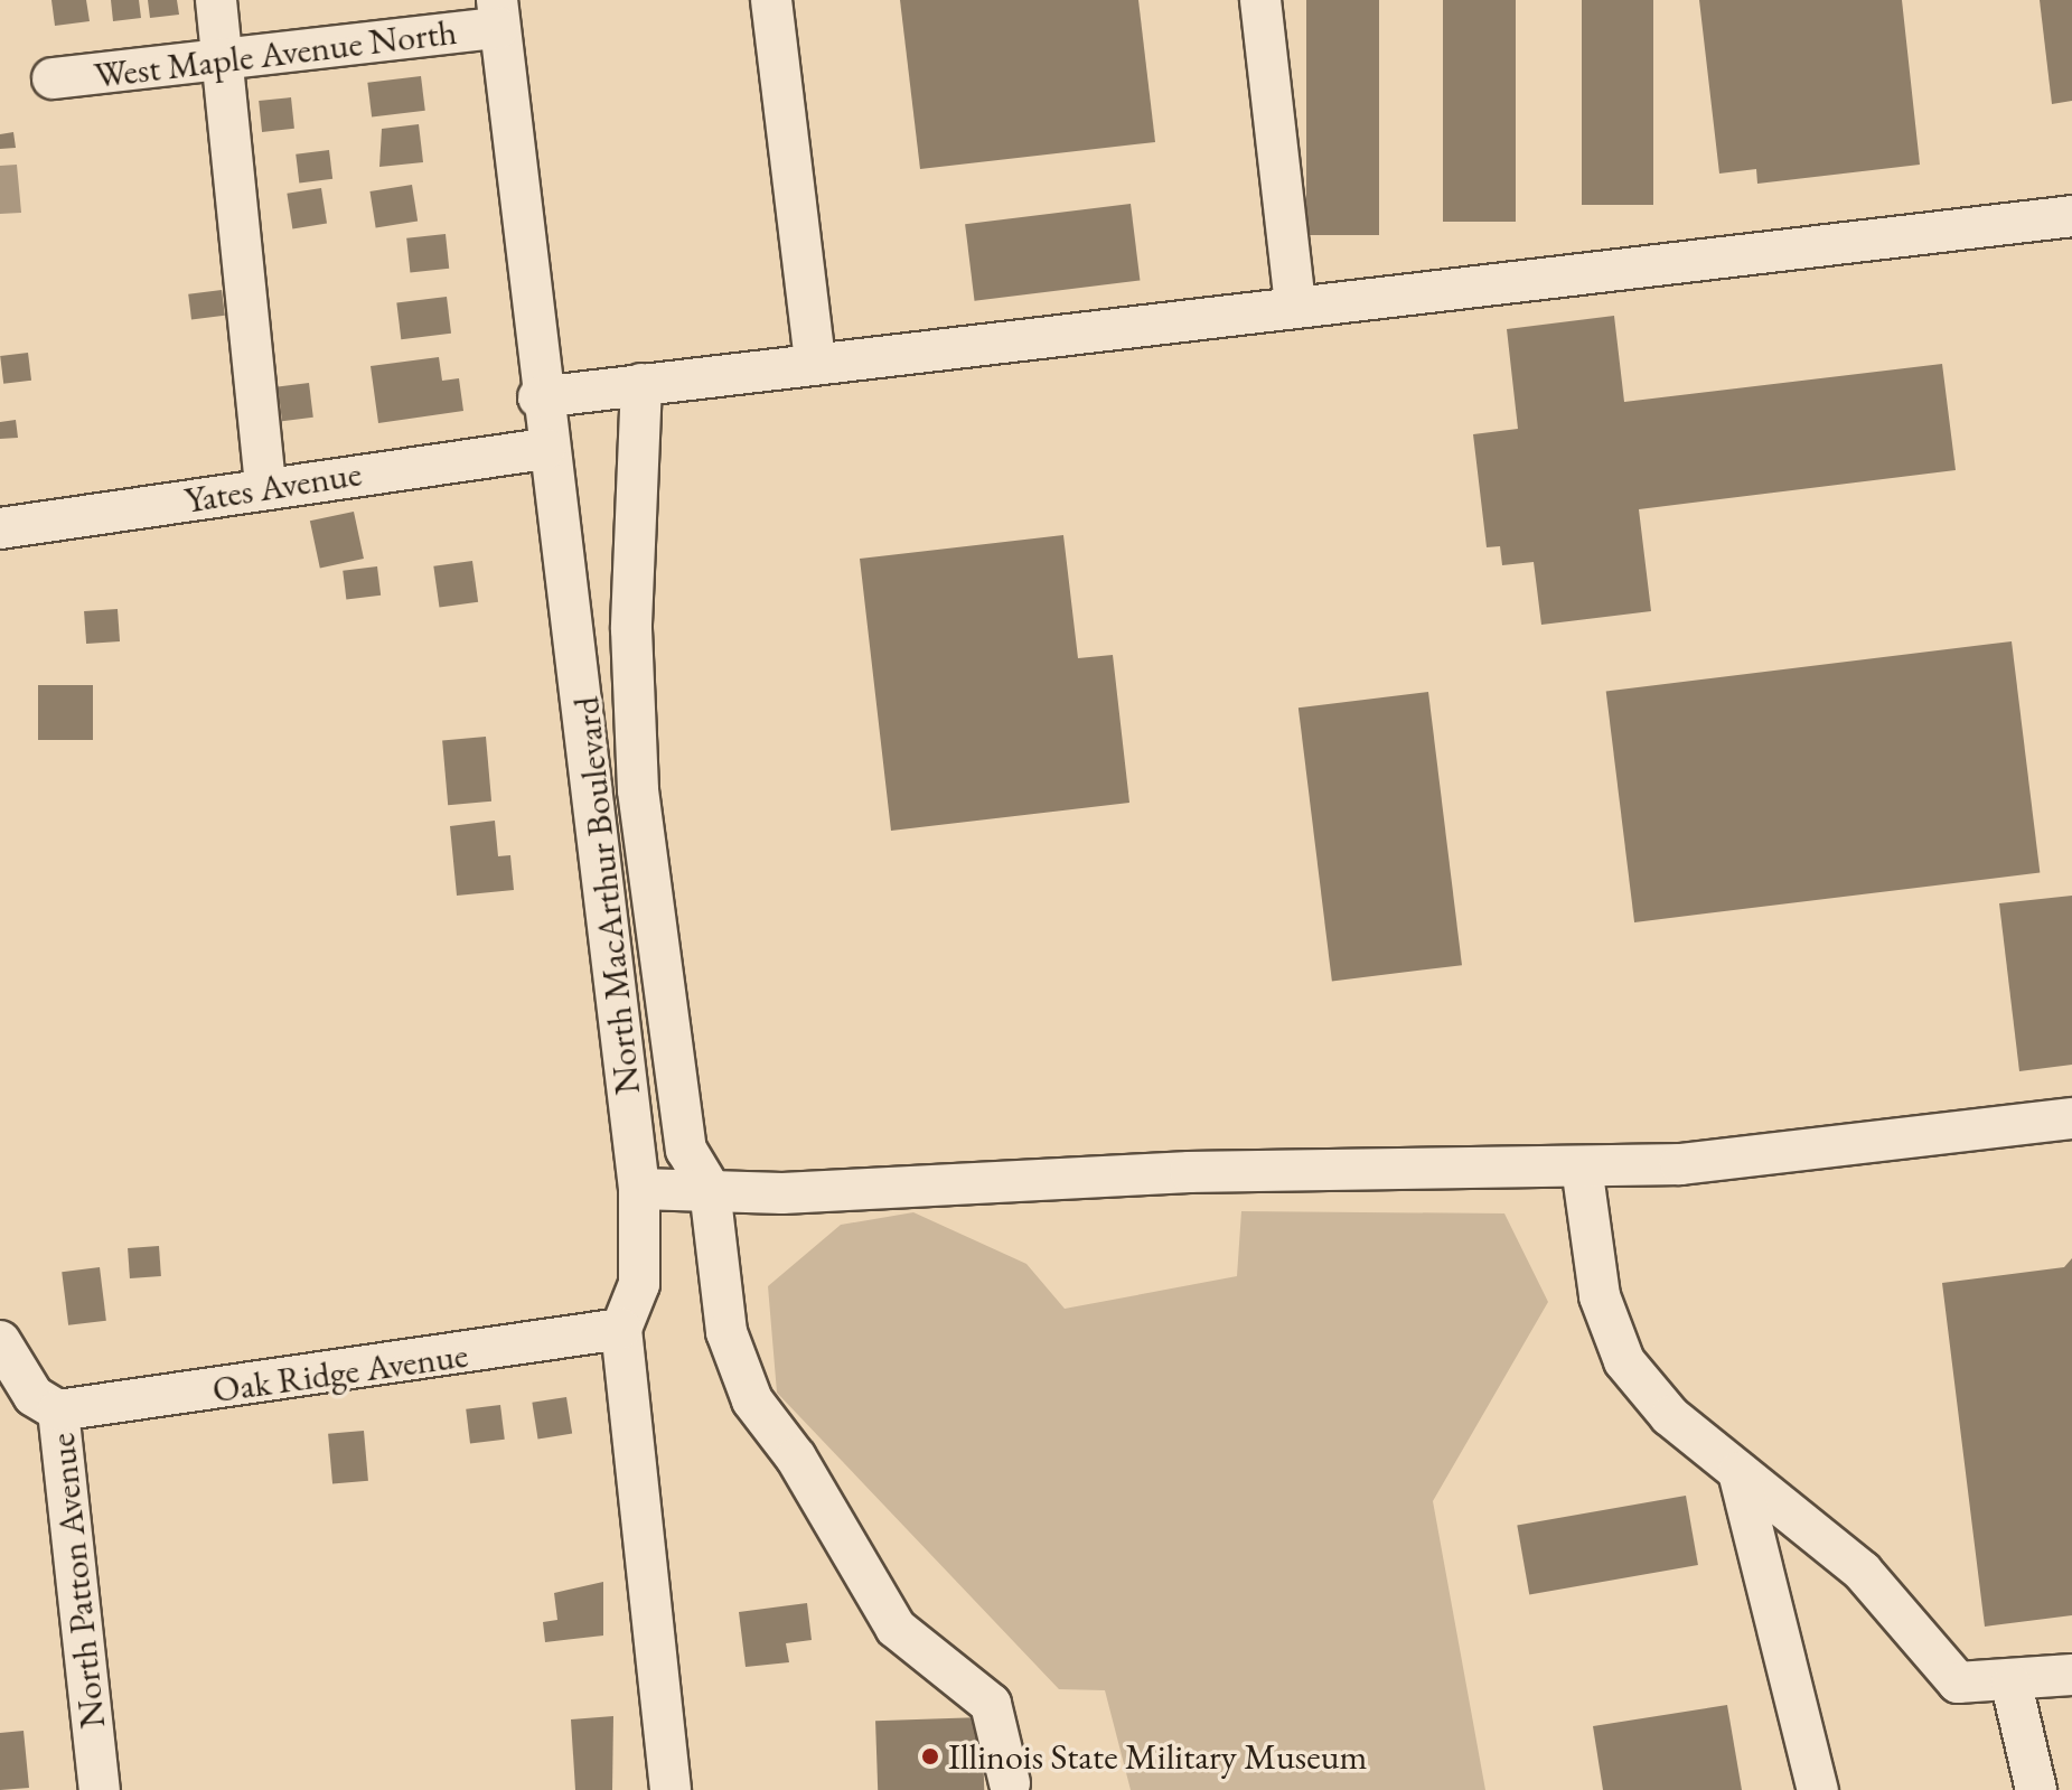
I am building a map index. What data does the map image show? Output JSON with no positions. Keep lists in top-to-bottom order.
{
  "streets": {
    "street": [
      "West Maple Avenue North",
      "Yates Avenue",
      "North MacArthur Boulevard",
      "Oak Ridge Avenue",
      "North Patton Avenue"
    ]
  },
  "crossings": [
    ["West Maple Avenue North", "North MacArthur Boulevard"],
    ["Yates Avenue", "North MacArthur Boulevard"],
    ["North MacArthur Boulevard", "Oak Ridge Avenue"],
    ["Oak Ridge Avenue", "North Patton Avenue"]
  ],
  "places": ["Illinois State Military Museum"]
}
